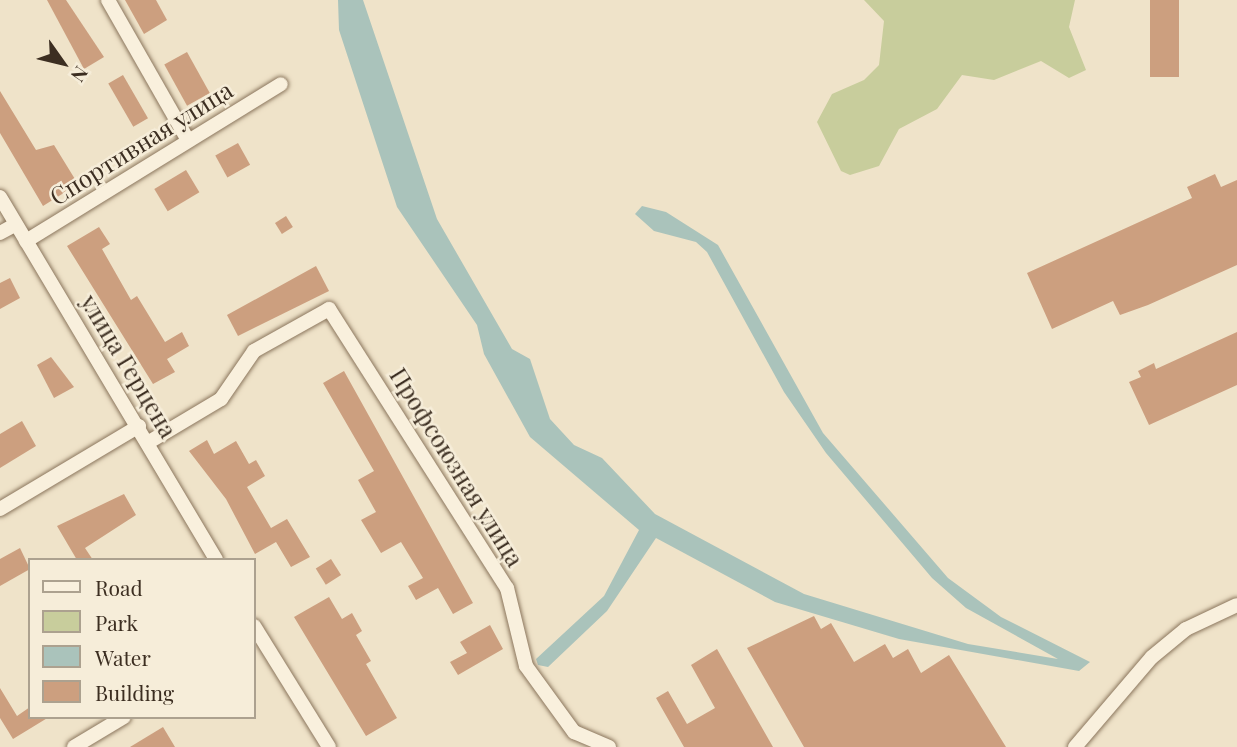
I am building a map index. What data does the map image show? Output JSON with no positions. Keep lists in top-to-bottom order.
{
  "streets": {
    "street": ["Спортивная улица", "улица Герцена", "Профсоюзная улица"]
  },
  "crossings": [
    ["Спортивная улица", "улица Герцена"],
    ["улица Герцена", "Профсоюзная улица"]
  ],
  "legend": [
    "Road",
    "Park",
    "Water",
    "Building"
  ],
  "north": "bottom right"
}
